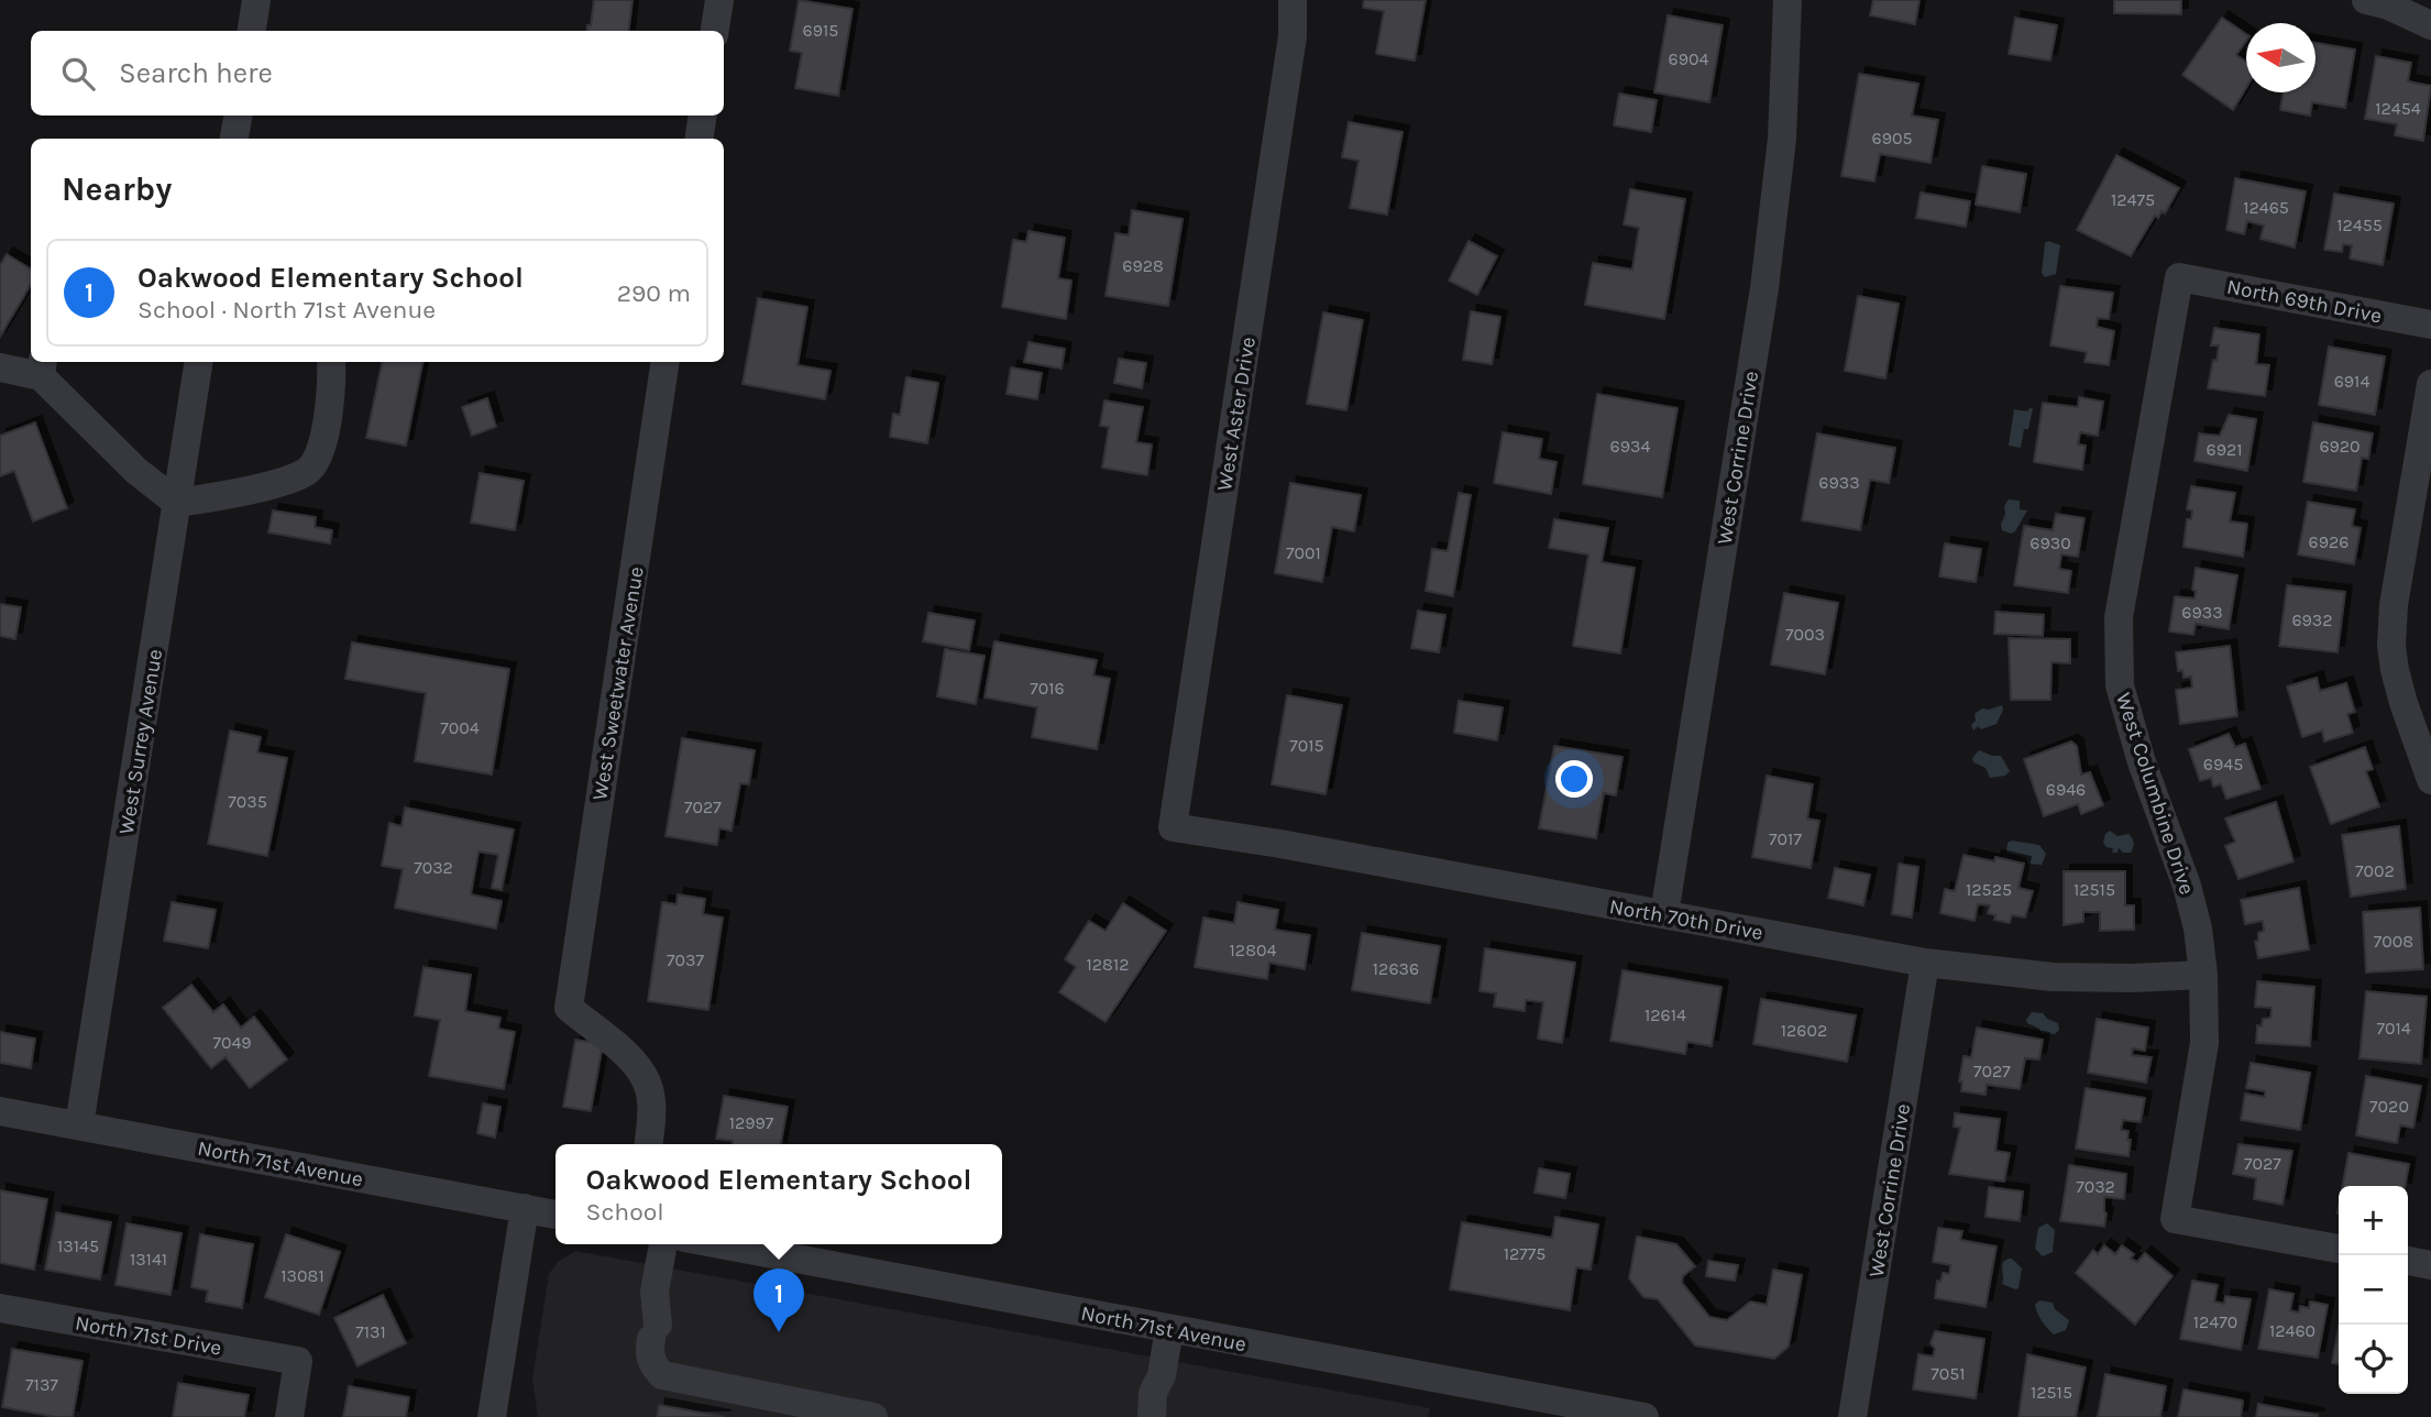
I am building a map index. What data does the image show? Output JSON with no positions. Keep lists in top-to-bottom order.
{
  "streets": {
    "street": [
      "North 69th Drive",
      "West Aster Drive",
      "West Corrine Drive",
      "West Sweetwater Avenue",
      "West Surrey Avenue",
      "West Columbine Drive",
      "North 70th Drive",
      "North 71st Avenue",
      "North 71st Drive"
    ]
  },
  "crossings": [
    ["North 69th Drive", "West Columbine Drive"],
    ["West Aster Drive", "North 70th Drive"],
    ["West Corrine Drive", "North 70th Drive"],
    ["West Surrey Avenue", "North 71st Avenue"],
    ["West Columbine Drive", "North 70th Drive"]
  ],
  "house_numbers": [
    "6915",
    "6904",
    "12454",
    "6905",
    "12475",
    "12465",
    "12455",
    "6928",
    "6914",
    "6934",
    "6920",
    "6921",
    "6933",
    "6926",
    "6930",
    "7001",
    "6933",
    "6932",
    "7003",
    "7016",
    "7004",
    "7015",
    "6945",
    "6946",
    "7035",
    "7027",
    "7017",
    "7032",
    "7002",
    "12525",
    "12515",
    "7008",
    "12804",
    "7037",
    "12812",
    "12636",
    "12614",
    "7014",
    "12602",
    "7049",
    "7027",
    "7020",
    "12997",
    "7027",
    "7032",
    "13145",
    "12775",
    "13141",
    "13081",
    "12470",
    "12460",
    "7131",
    "7051",
    "7137",
    "12515"
  ],
  "north": "left",
  "page": {
    "search": "Search here",
    "heading": "Nearby",
    "list": [
      {
        "mark": "1",
        "name": "Oakwood Elementary School",
        "note": "School · North 71st Avenue",
        "value": "290 m"
      }
    ],
    "popup": ["Oakwood Elementary School", "School"],
    "map_buttons": ["+", "−"],
    "pins": "1"
  }
}
